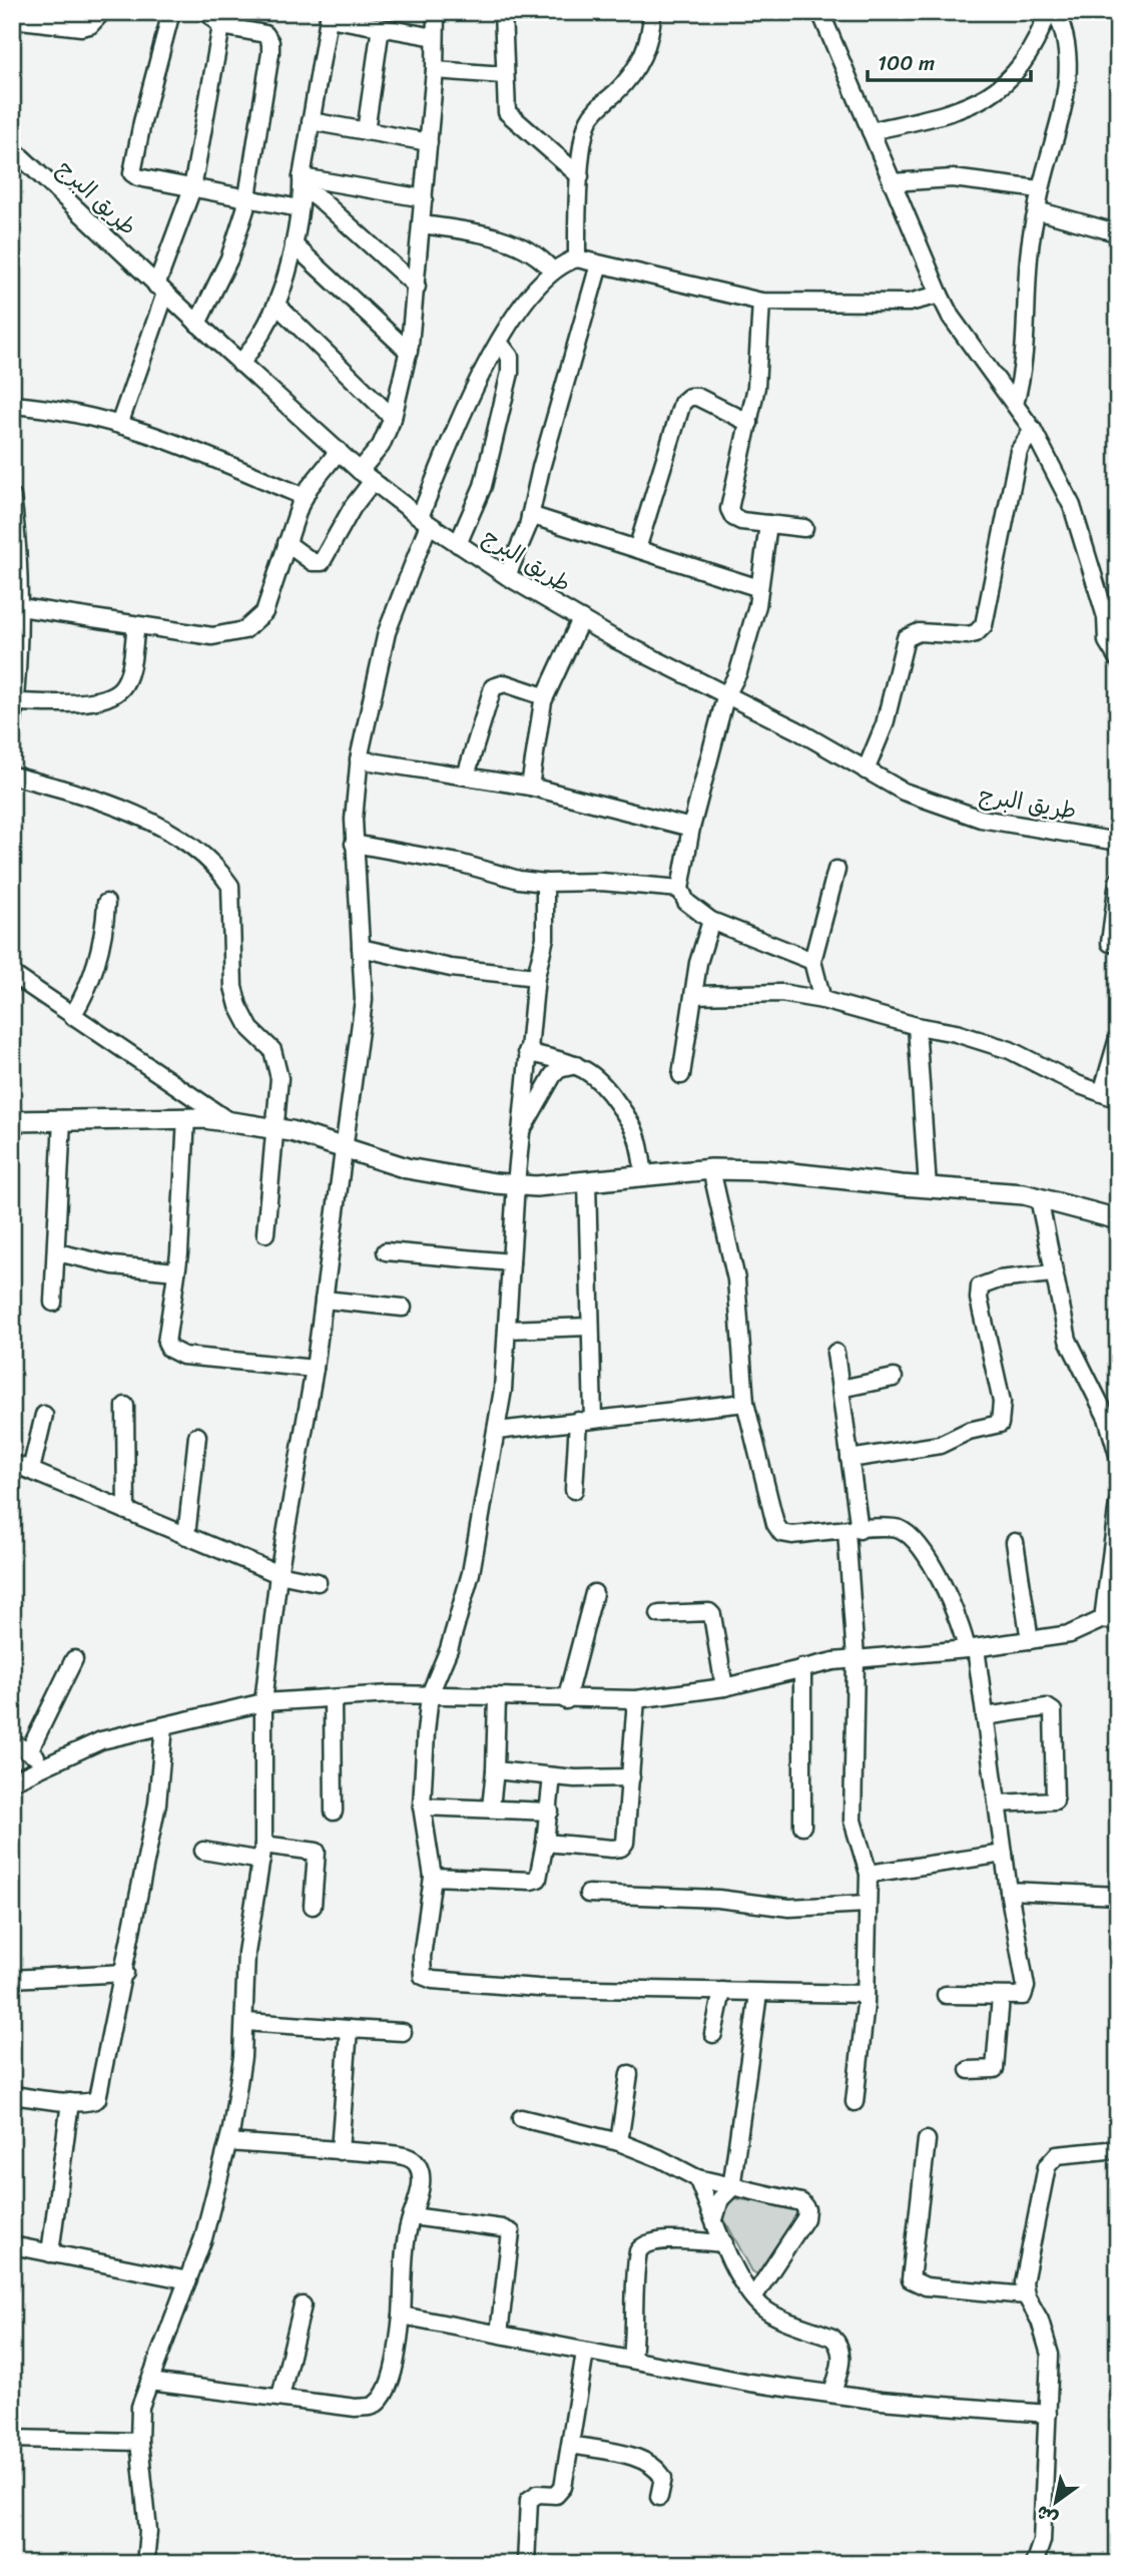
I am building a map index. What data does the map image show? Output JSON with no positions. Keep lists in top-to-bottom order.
{
  "streets": {
    "street": ["طريق البرج"]
  },
  "scale_bar": "100 m",
  "north": "bottom left"
}
